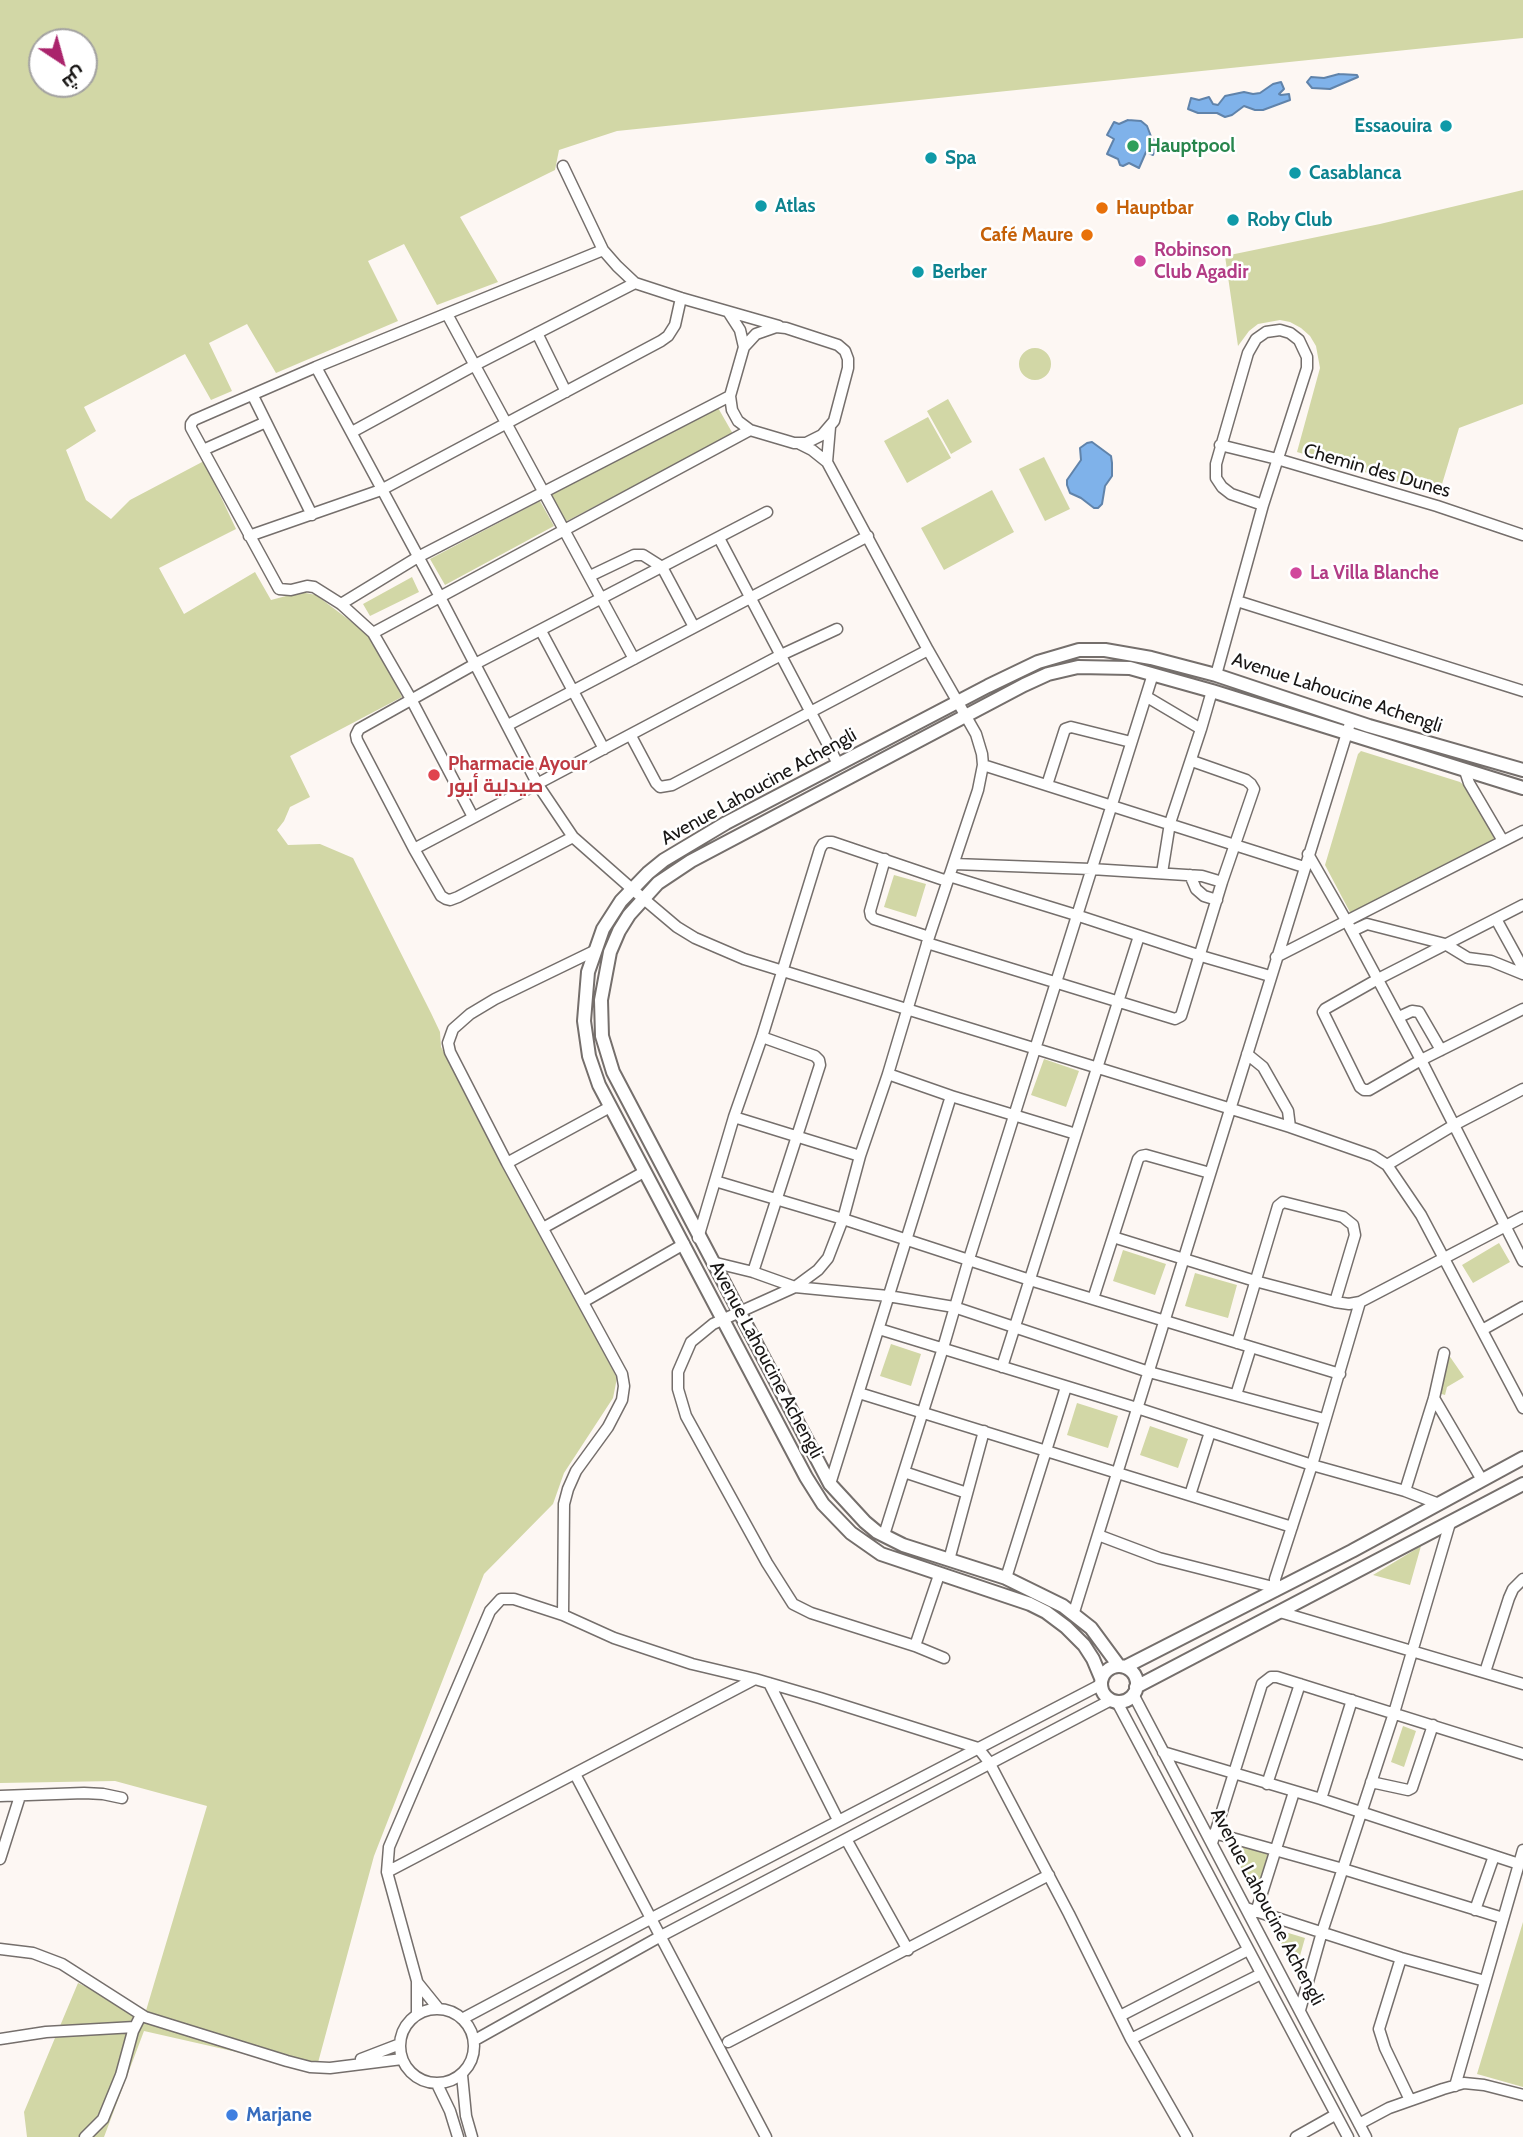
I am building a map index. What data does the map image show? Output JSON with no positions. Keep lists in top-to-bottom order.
{
  "streets": {
    "street": ["Chemin des Dunes", "Avenue Lahoucine Achengli"]
  },
  "places": [
    "Essaouira",
    "Hauptpool",
    "Spa",
    "Casablanca",
    "Atlas",
    "Hauptbar",
    "Roby Club",
    "Café Maure",
    "Robinson Club Agadir",
    "Berber",
    "La Villa Blanche",
    "Pharmacie Ayour صيدلية أيور",
    "Marjane"
  ],
  "north": "bottom right"
}
